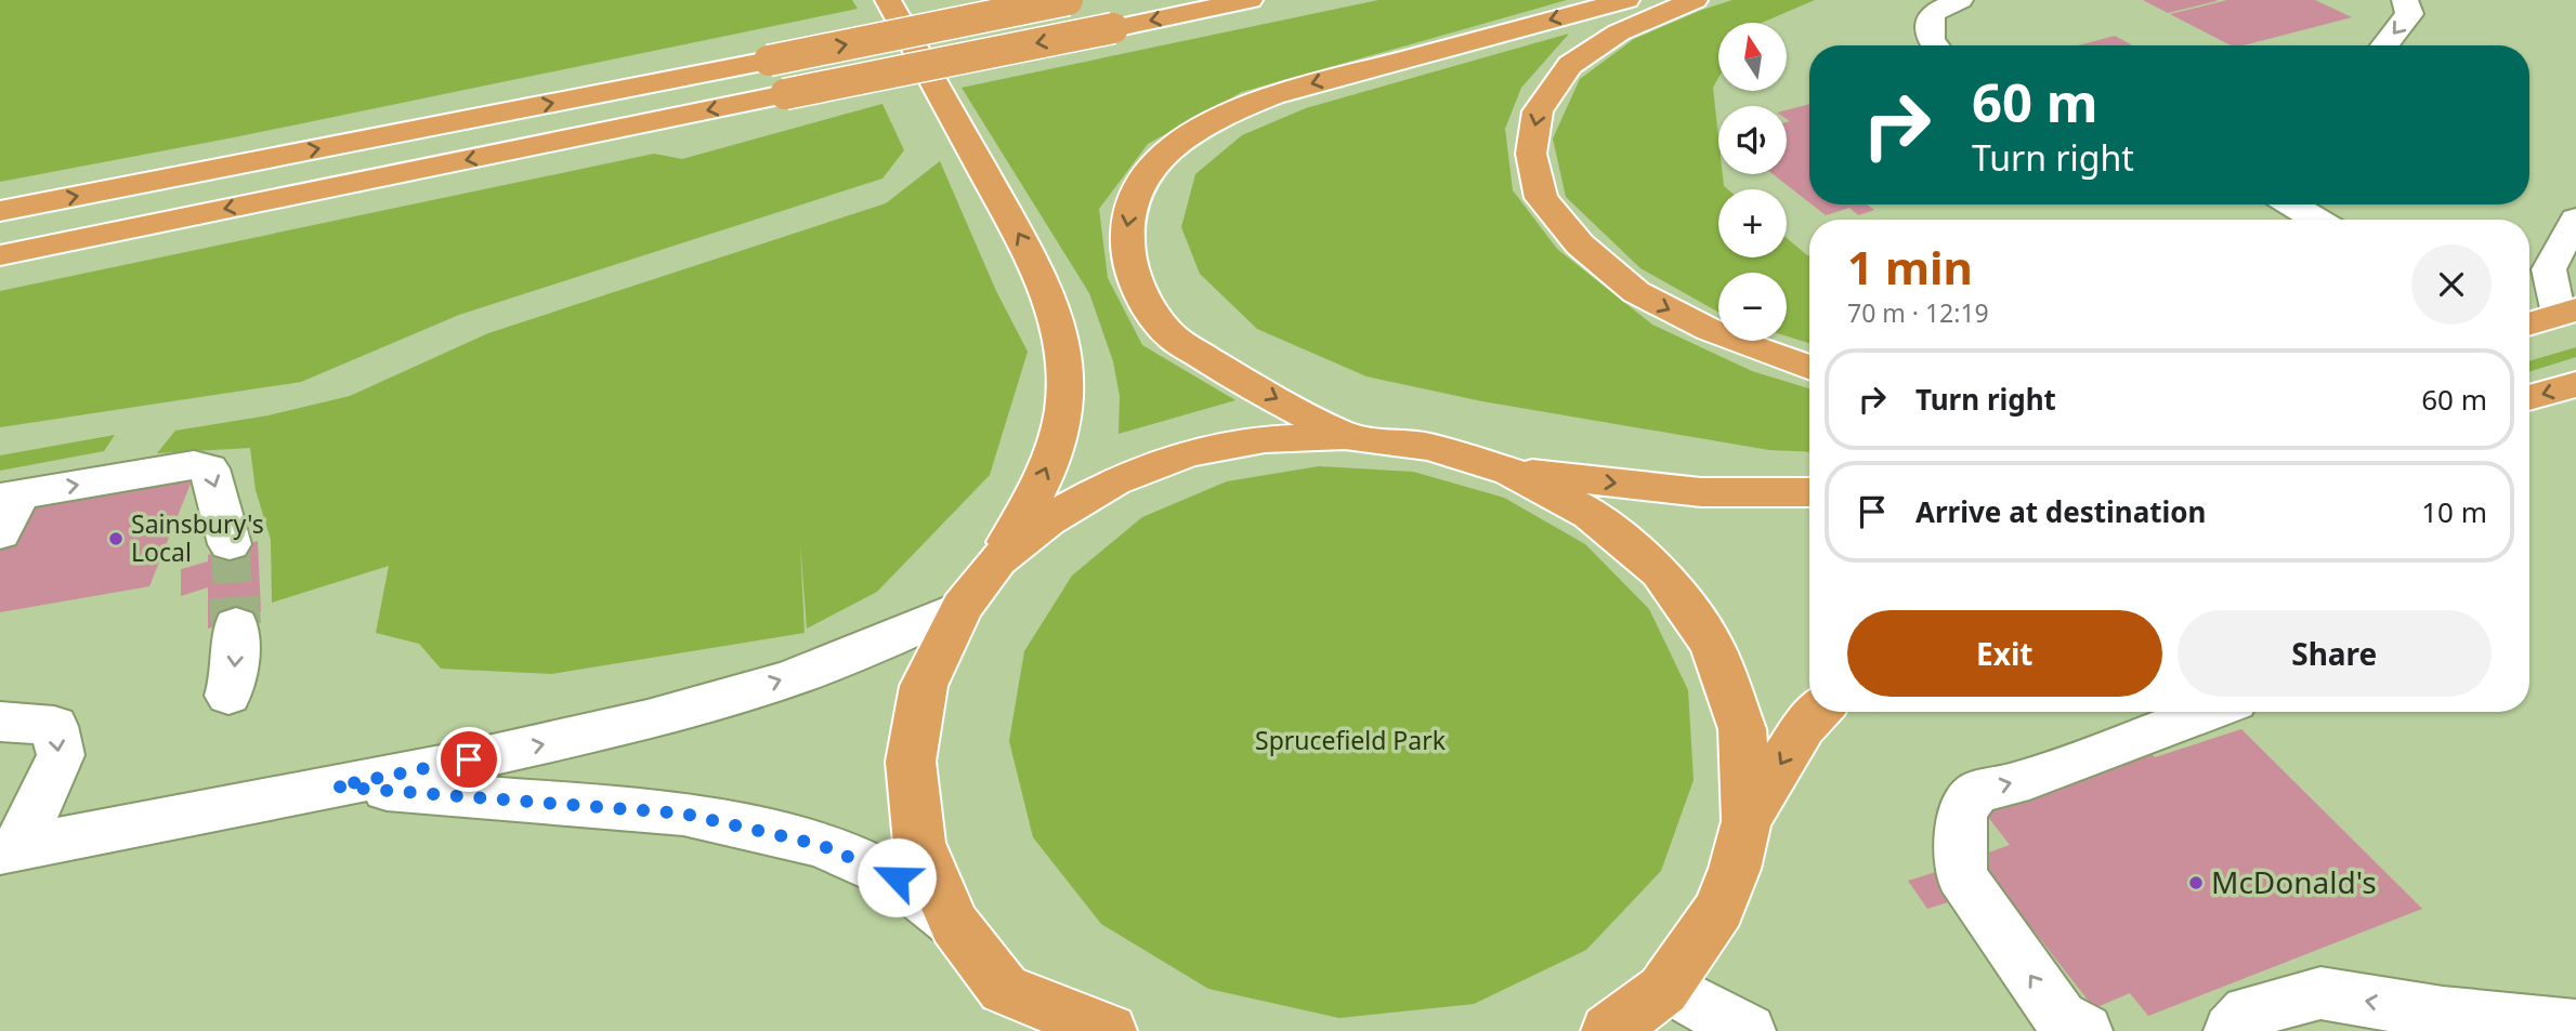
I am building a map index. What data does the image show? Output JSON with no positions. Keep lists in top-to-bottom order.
{
  "parks": ["Sprucefield Park"],
  "places": ["Sainsbury's Local", "McDonald's"],
  "north": "top",
  "page": {
    "map_buttons": ["+", "−"],
    "turn": ["60 m", "Turn right"],
    "heading": ["1 min", "70 m · 12:19"],
    "list": [
      {
        "name": "Turn right",
        "value": "60 m"
      },
      {
        "name": "Arrive at destination",
        "value": "10 m"
      }
    ],
    "buttons": ["Exit", "Share"]
  }
}
